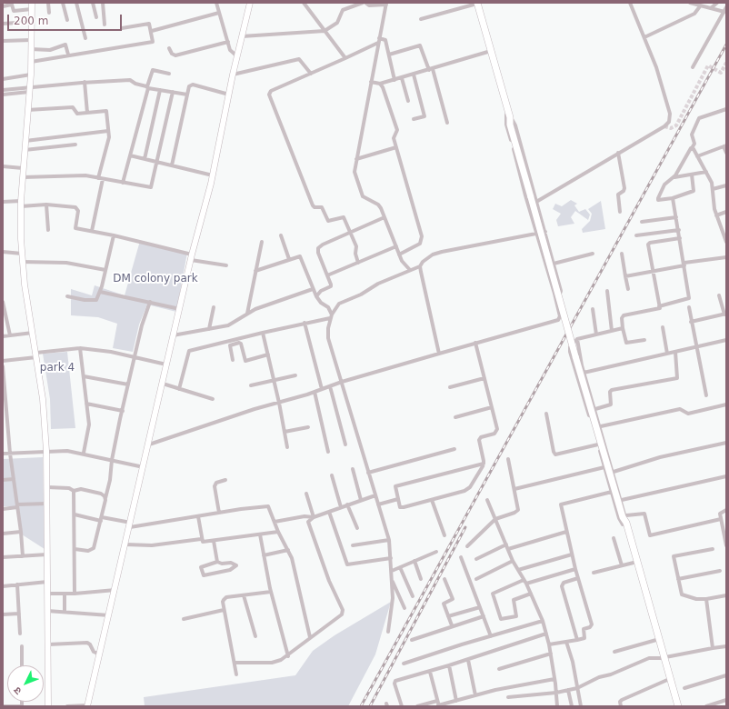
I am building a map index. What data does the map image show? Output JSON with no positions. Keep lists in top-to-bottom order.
{
  "parks": ["DM colony park", "park 4"],
  "scale_bar": "200 m",
  "north": "bottom left"
}
